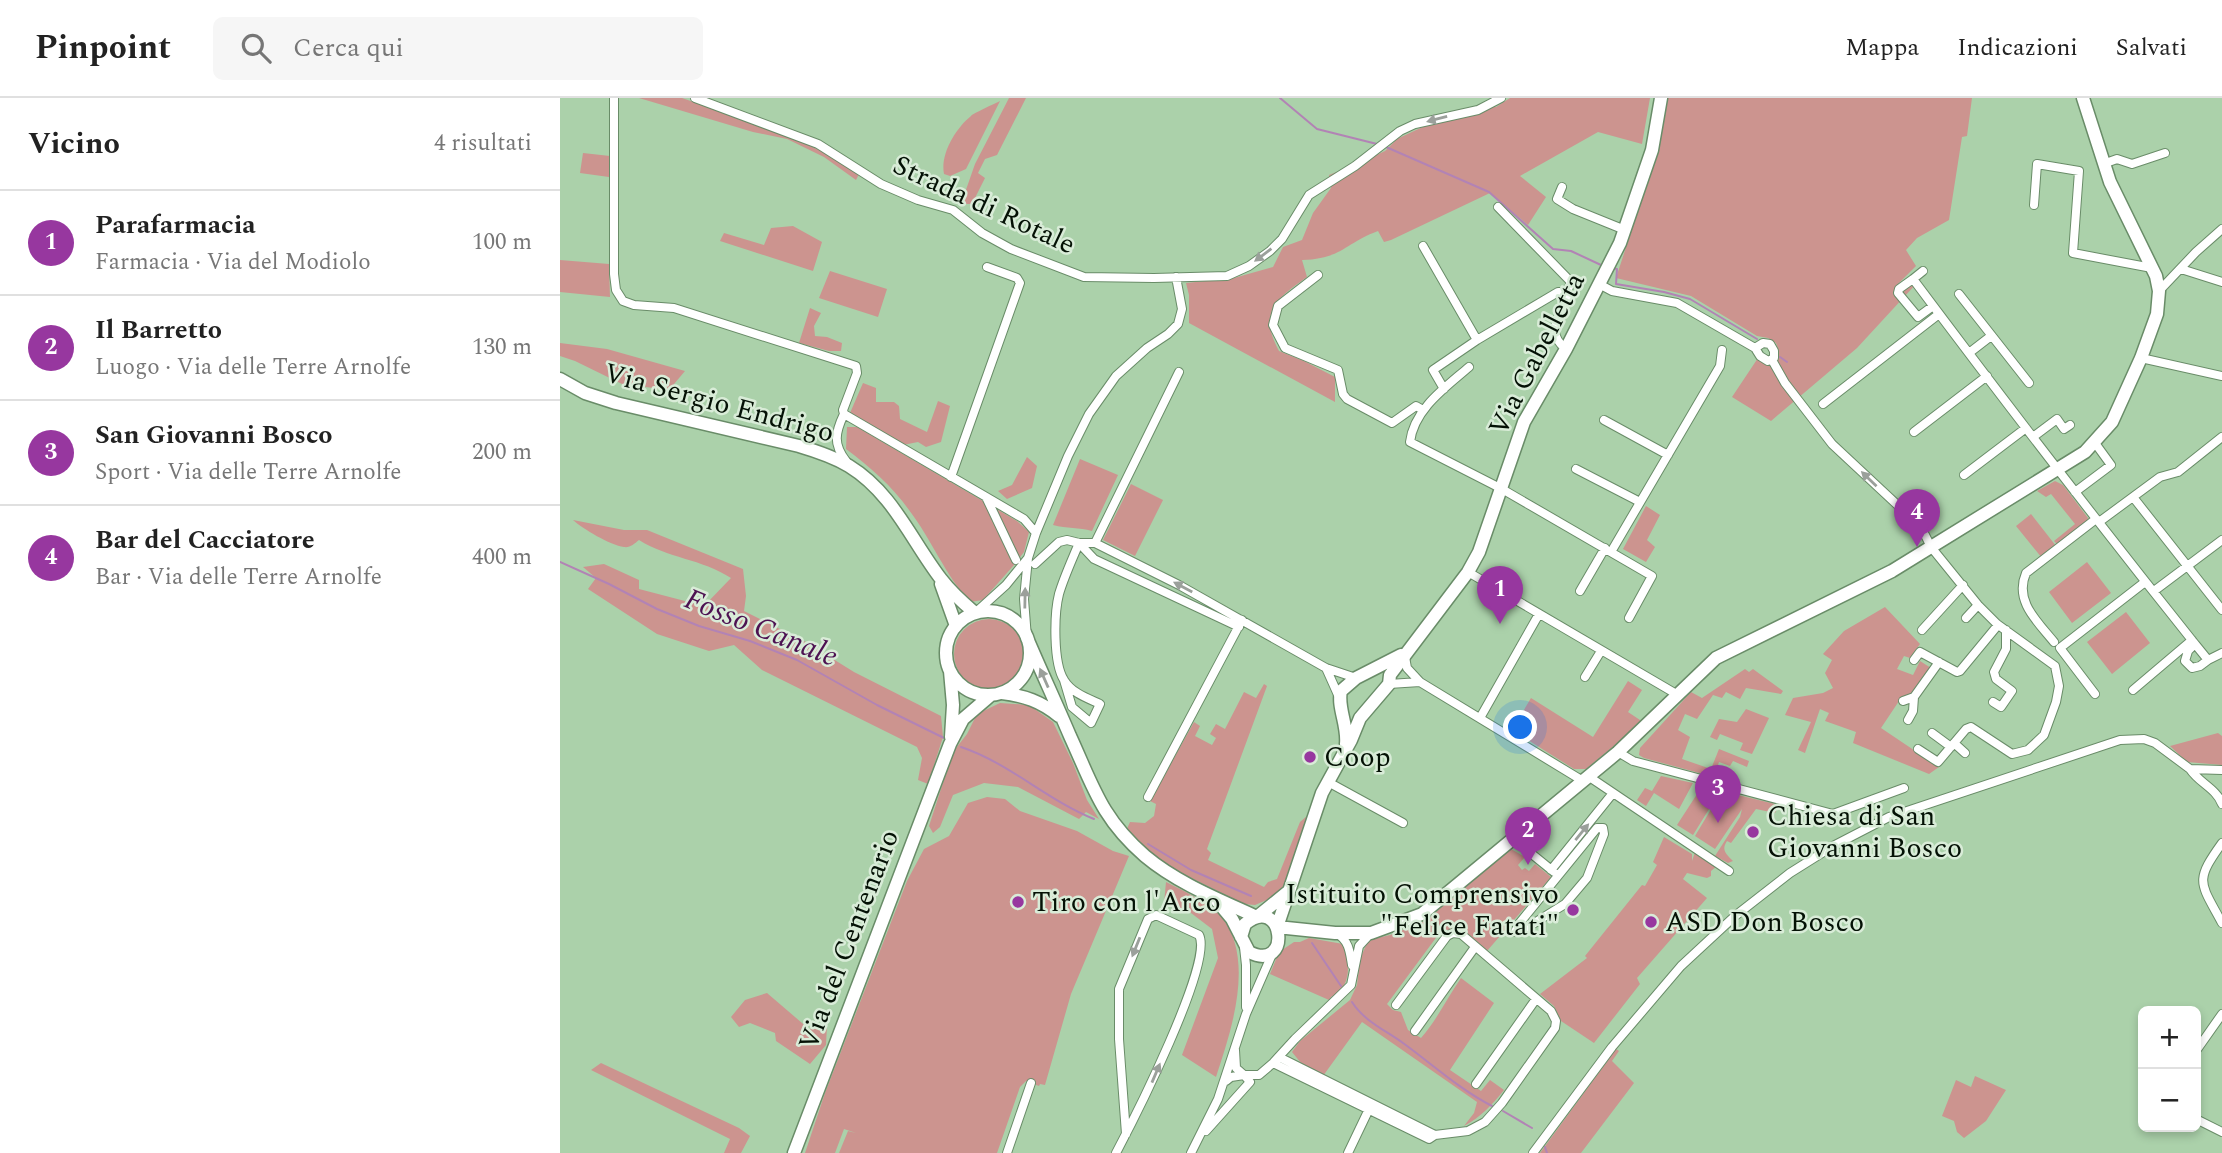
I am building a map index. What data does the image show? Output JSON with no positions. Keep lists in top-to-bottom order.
{
  "streets": {
    "street": [
      "Strada di Rotale",
      "Via Gabelletta",
      "Via Sergio Endrigo",
      "Via del Centenario"
    ]
  },
  "crossings": [
    ["Via Sergio Endrigo", "Via del Centenario"]
  ],
  "one_way": ["Strada di Rotale"],
  "water": ["Fosso Canale"],
  "places": [
    "Coop",
    "Chiesa di San Giovanni Bosco",
    "Tiro con l'Arco",
    "Istituito Comprensivo \"Felice Fatati\"",
    "ASD Don Bosco"
  ],
  "page": {
    "header": "Pinpoint",
    "search": "Cerca qui",
    "nav": ["Mappa", "Indicazioni", "Salvati"],
    "heading": ["Vicino", "4 risultati"],
    "list": [
      {
        "mark": "1",
        "name": "Parafarmacia",
        "note": "Farmacia · Via del Modiolo",
        "value": "100 m"
      },
      {
        "mark": "2",
        "name": "Il Barretto",
        "note": "Luogo · Via delle Terre Arnolfe",
        "value": "130 m"
      },
      {
        "mark": "3",
        "name": "San Giovanni Bosco",
        "note": "Sport · Via delle Terre Arnolfe",
        "value": "200 m"
      },
      {
        "mark": "4",
        "name": "Bar del Cacciatore",
        "note": "Bar · Via delle Terre Arnolfe",
        "value": "400 m"
      }
    ],
    "pins": [
      "4",
      "1",
      "3",
      "2"
    ],
    "map_buttons": ["+", "−"]
  }
}
